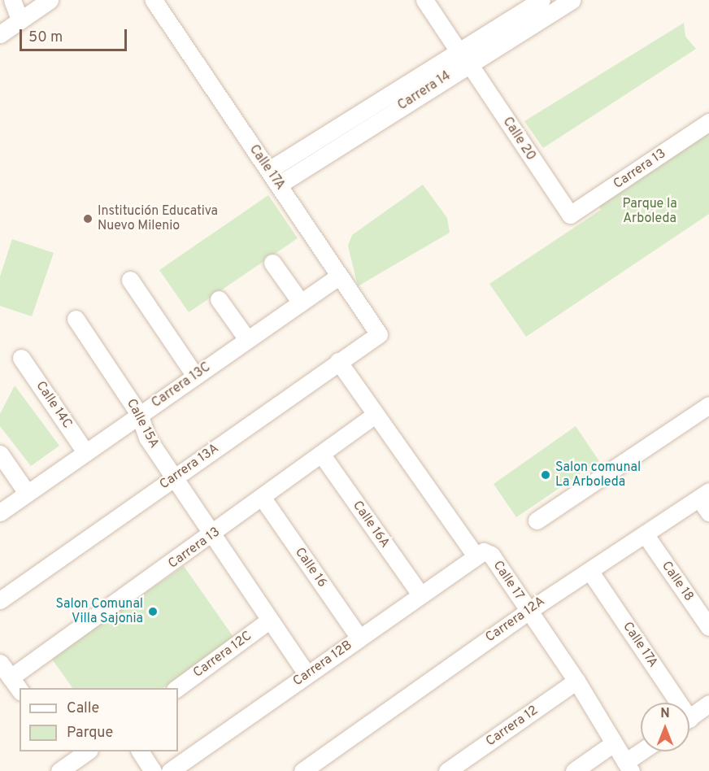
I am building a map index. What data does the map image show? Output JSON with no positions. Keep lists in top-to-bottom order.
{
  "streets": {
    "street": [
      "Carrera 14",
      "Calle 20",
      "Calle 17A",
      "Carrera 13",
      "Carrera 13C",
      "Calle 14C",
      "Calle 15A",
      "Carrera 13A",
      "Calle 16A",
      "Calle 16",
      "Calle 17",
      "Calle 18",
      "Carrera 12A",
      "Carrera 12C",
      "Carrera 12B",
      "Carrera 12"
    ]
  },
  "crossings": [
    ["Carrera 14", "Calle 20"],
    ["Carrera 14", "Calle 17A"],
    ["Calle 20", "Carrera 13"],
    ["Calle 17A", "Carrera 13C"],
    ["Calle 17A", "Carrera 13A"],
    ["Calle 17A", "Carrera 12A"],
    ["Carrera 13", "Calle 15A"],
    ["Carrera 13", "Calle 16A"],
    ["Carrera 13", "Calle 16"],
    ["Carrera 13", "Calle 17"],
    ["Carrera 13C", "Calle 14C"],
    ["Carrera 13C", "Calle 15A"],
    ["Calle 15A", "Carrera 13A"],
    ["Calle 15A", "Carrera 12C"],
    ["Calle 15A", "Carrera 12B"],
    ["Carrera 13A", "Calle 17"],
    ["Calle 16A", "Carrera 12B"],
    ["Calle 16", "Carrera 12B"],
    ["Calle 17", "Carrera 12A"],
    ["Calle 17", "Carrera 12B"],
    ["Calle 17", "Carrera 12"],
    ["Calle 18", "Carrera 12A"]
  ],
  "parks": ["Parque la Arboleda"],
  "places": ["Institución Educativa Nuevo Milenio", "Salon comunal La Arboleda", "Salon Comunal Villa Sajonia"],
  "legend": ["Calle", "Parque"],
  "scale_bar": "50 m",
  "north": "top"
}
